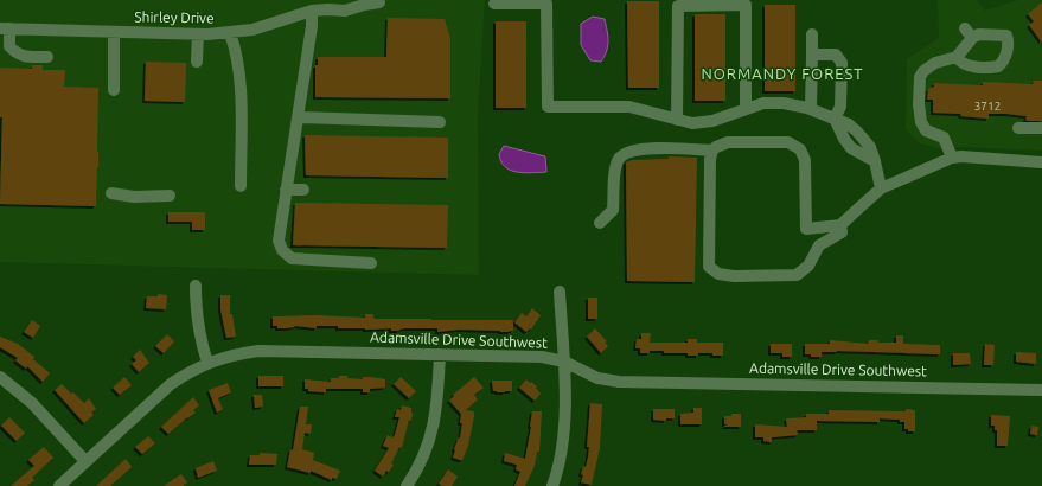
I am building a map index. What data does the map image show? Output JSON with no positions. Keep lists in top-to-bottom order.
{
  "streets": {
    "street": ["Shirley Drive", "Adamsville Drive Southwest"]
  },
  "districts": ["NORMANDY FOREST"],
  "house_numbers": ["3712"]
}
